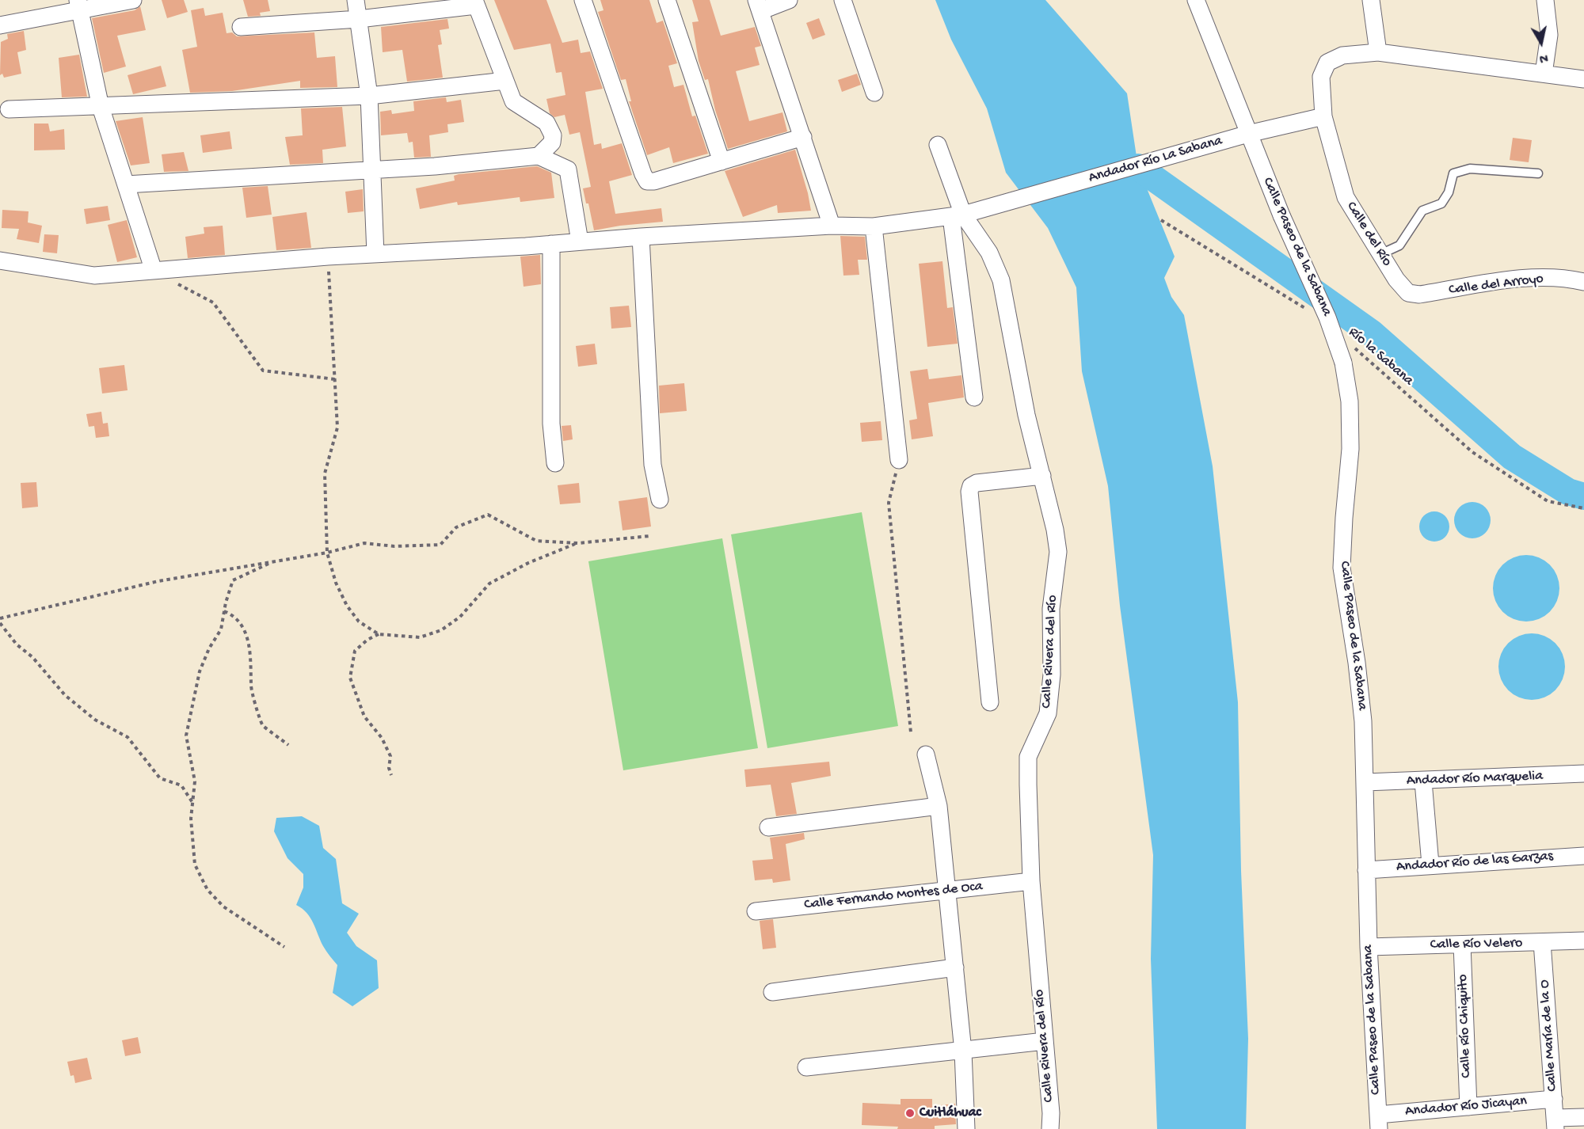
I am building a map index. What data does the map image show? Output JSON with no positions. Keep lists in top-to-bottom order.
{
  "streets": {
    "street": [
      "Andador Río La Sabana",
      "Calle del Río",
      "Calle Paseo de la Sabana",
      "Calle del Arroyo",
      "Calle Rivera del Río",
      "Andador Río Marquelia",
      "Andador Río de las Garzas",
      "Calle Fernando Montes de Oca",
      "Calle Río Velero",
      "Calle Río Chiquito",
      "Calle María de la O",
      "Andador Río Jicayan"
    ],
    "path": ["Río la Sabana"]
  },
  "crossings": [
    ["Andador Río La Sabana", "Calle del Río"],
    ["Andador Río La Sabana", "Calle Paseo de la Sabana"],
    ["Andador Río La Sabana", "Calle Rivera del Río"],
    ["Calle del Río", "Calle del Arroyo"],
    ["Calle Paseo de la Sabana", "Andador Río Marquelia"],
    ["Calle Paseo de la Sabana", "Andador Río de las Garzas"],
    ["Calle Paseo de la Sabana", "Calle Río Velero"],
    ["Calle Paseo de la Sabana", "Andador Río Jicayan"],
    ["Calle Rivera del Río", "Calle Fernando Montes de Oca"],
    ["Calle Río Velero", "Calle Río Chiquito"],
    ["Calle Río Velero", "Calle María de la O"],
    ["Calle Río Chiquito", "Andador Río Jicayan"],
    ["Calle María de la O", "Andador Río Jicayan"]
  ],
  "places": ["Cuitláhuac"],
  "north": "bottom"
}
